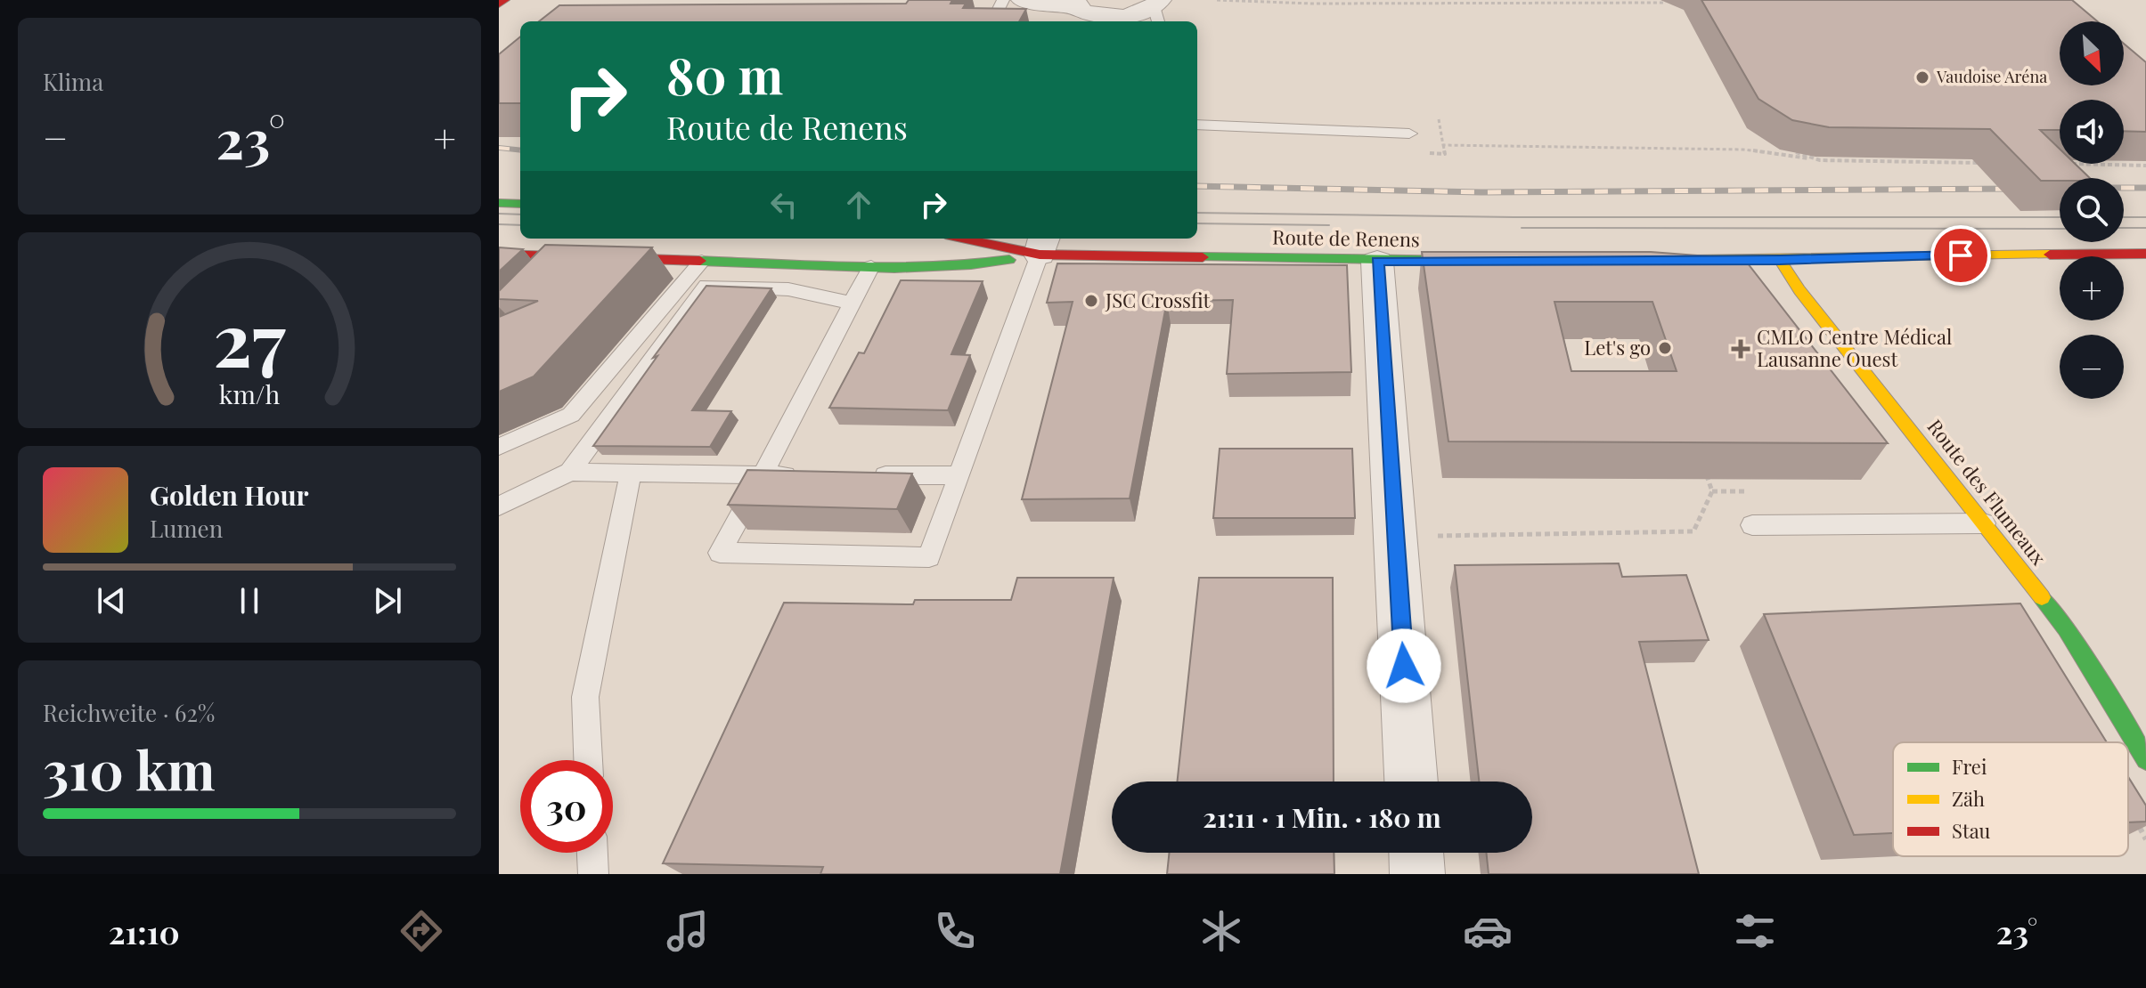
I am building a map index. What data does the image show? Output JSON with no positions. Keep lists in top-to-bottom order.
{
  "streets": {
    "main road": ["Route de Renens", "Route des Flumeaux"]
  },
  "places": {
    "other": ["Vaudoise Aréna", "JSC Crossfit", "Let's go"],
    "health": ["CMLO Centre Médical Lausanne Ouest"]
  },
  "legend": ["Frei", "Zäh", "Stau"],
  "north": "bottom right",
  "page": {
    "tile": [
      "Klima",
      ["Reichweite · 62%", "310 km"]
    ],
    "map_buttons": ["+", "−"],
    "turn": ["80 m", "Route de Renens"],
    "heat": ["−", "23°", "+"],
    "song": ["Golden Hour", "Lumen"],
    "limit": "30",
    "trip": "21:11 · 1 Min. · 180 m",
    "tabs": ["21:10", "23°"],
    "gauge": ["27", "km/h"]
  }
}
